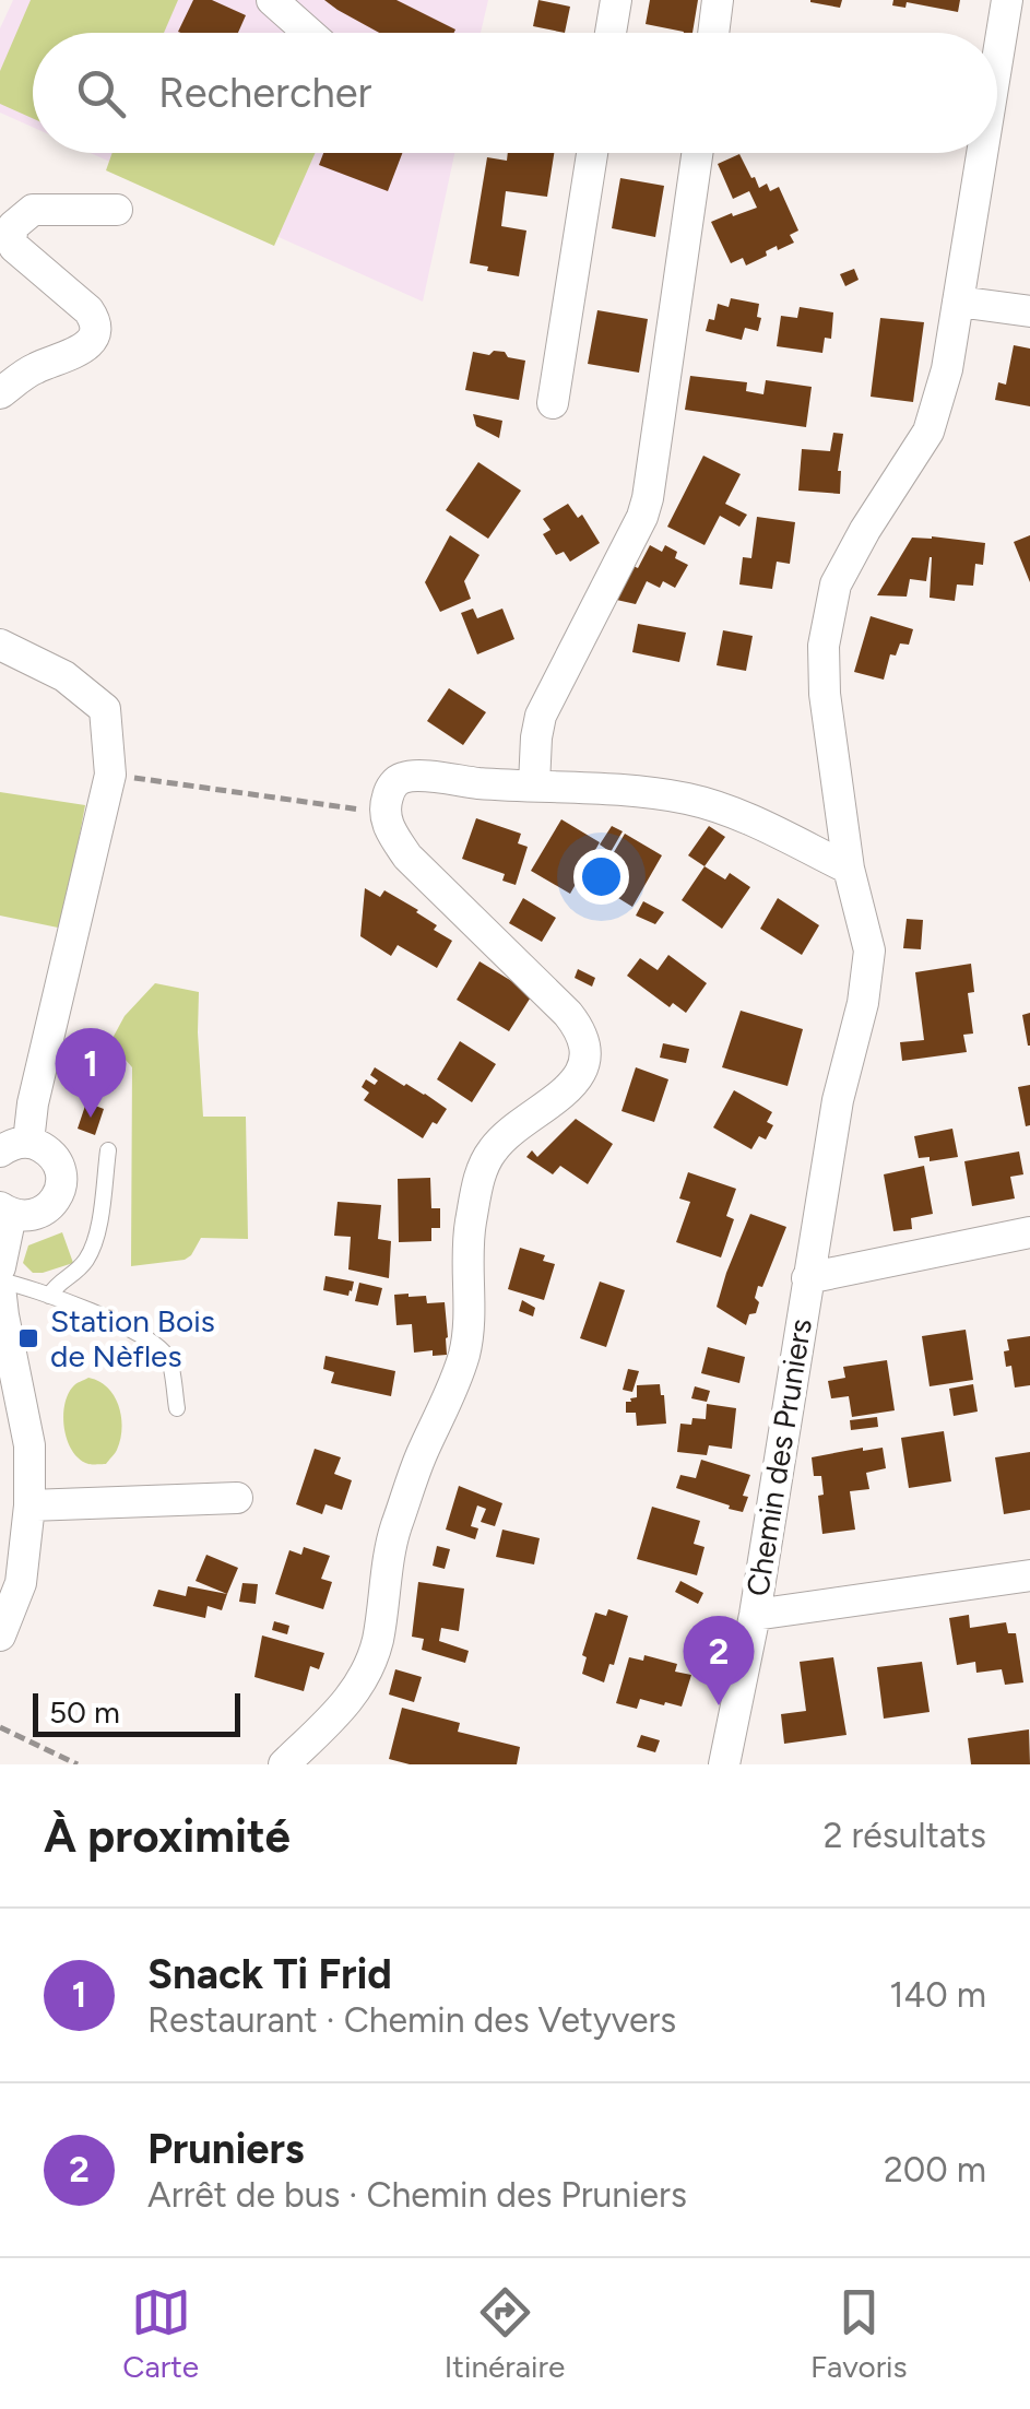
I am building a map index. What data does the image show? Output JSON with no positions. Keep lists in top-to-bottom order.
{
  "streets": {
    "street": ["Chemin des Pruniers"]
  },
  "places": {
    "transit": ["Station Bois de Nèfles"]
  },
  "scale_bar": "50 m",
  "page": {
    "search": "Rechercher",
    "pins": ["1", "2"],
    "scale": "50 m",
    "heading": ["À proximité", "2 résultats"],
    "list": [
      {
        "mark": "1",
        "name": "Snack Ti Frid",
        "note": "Restaurant · Chemin des Vetyvers",
        "value": "140 m"
      },
      {
        "mark": "2",
        "name": "Pruniers",
        "note": "Arrêt de bus · Chemin des Pruniers",
        "value": "200 m"
      }
    ],
    "nav": ["Carte", "Itinéraire", "Favoris"]
  }
}
